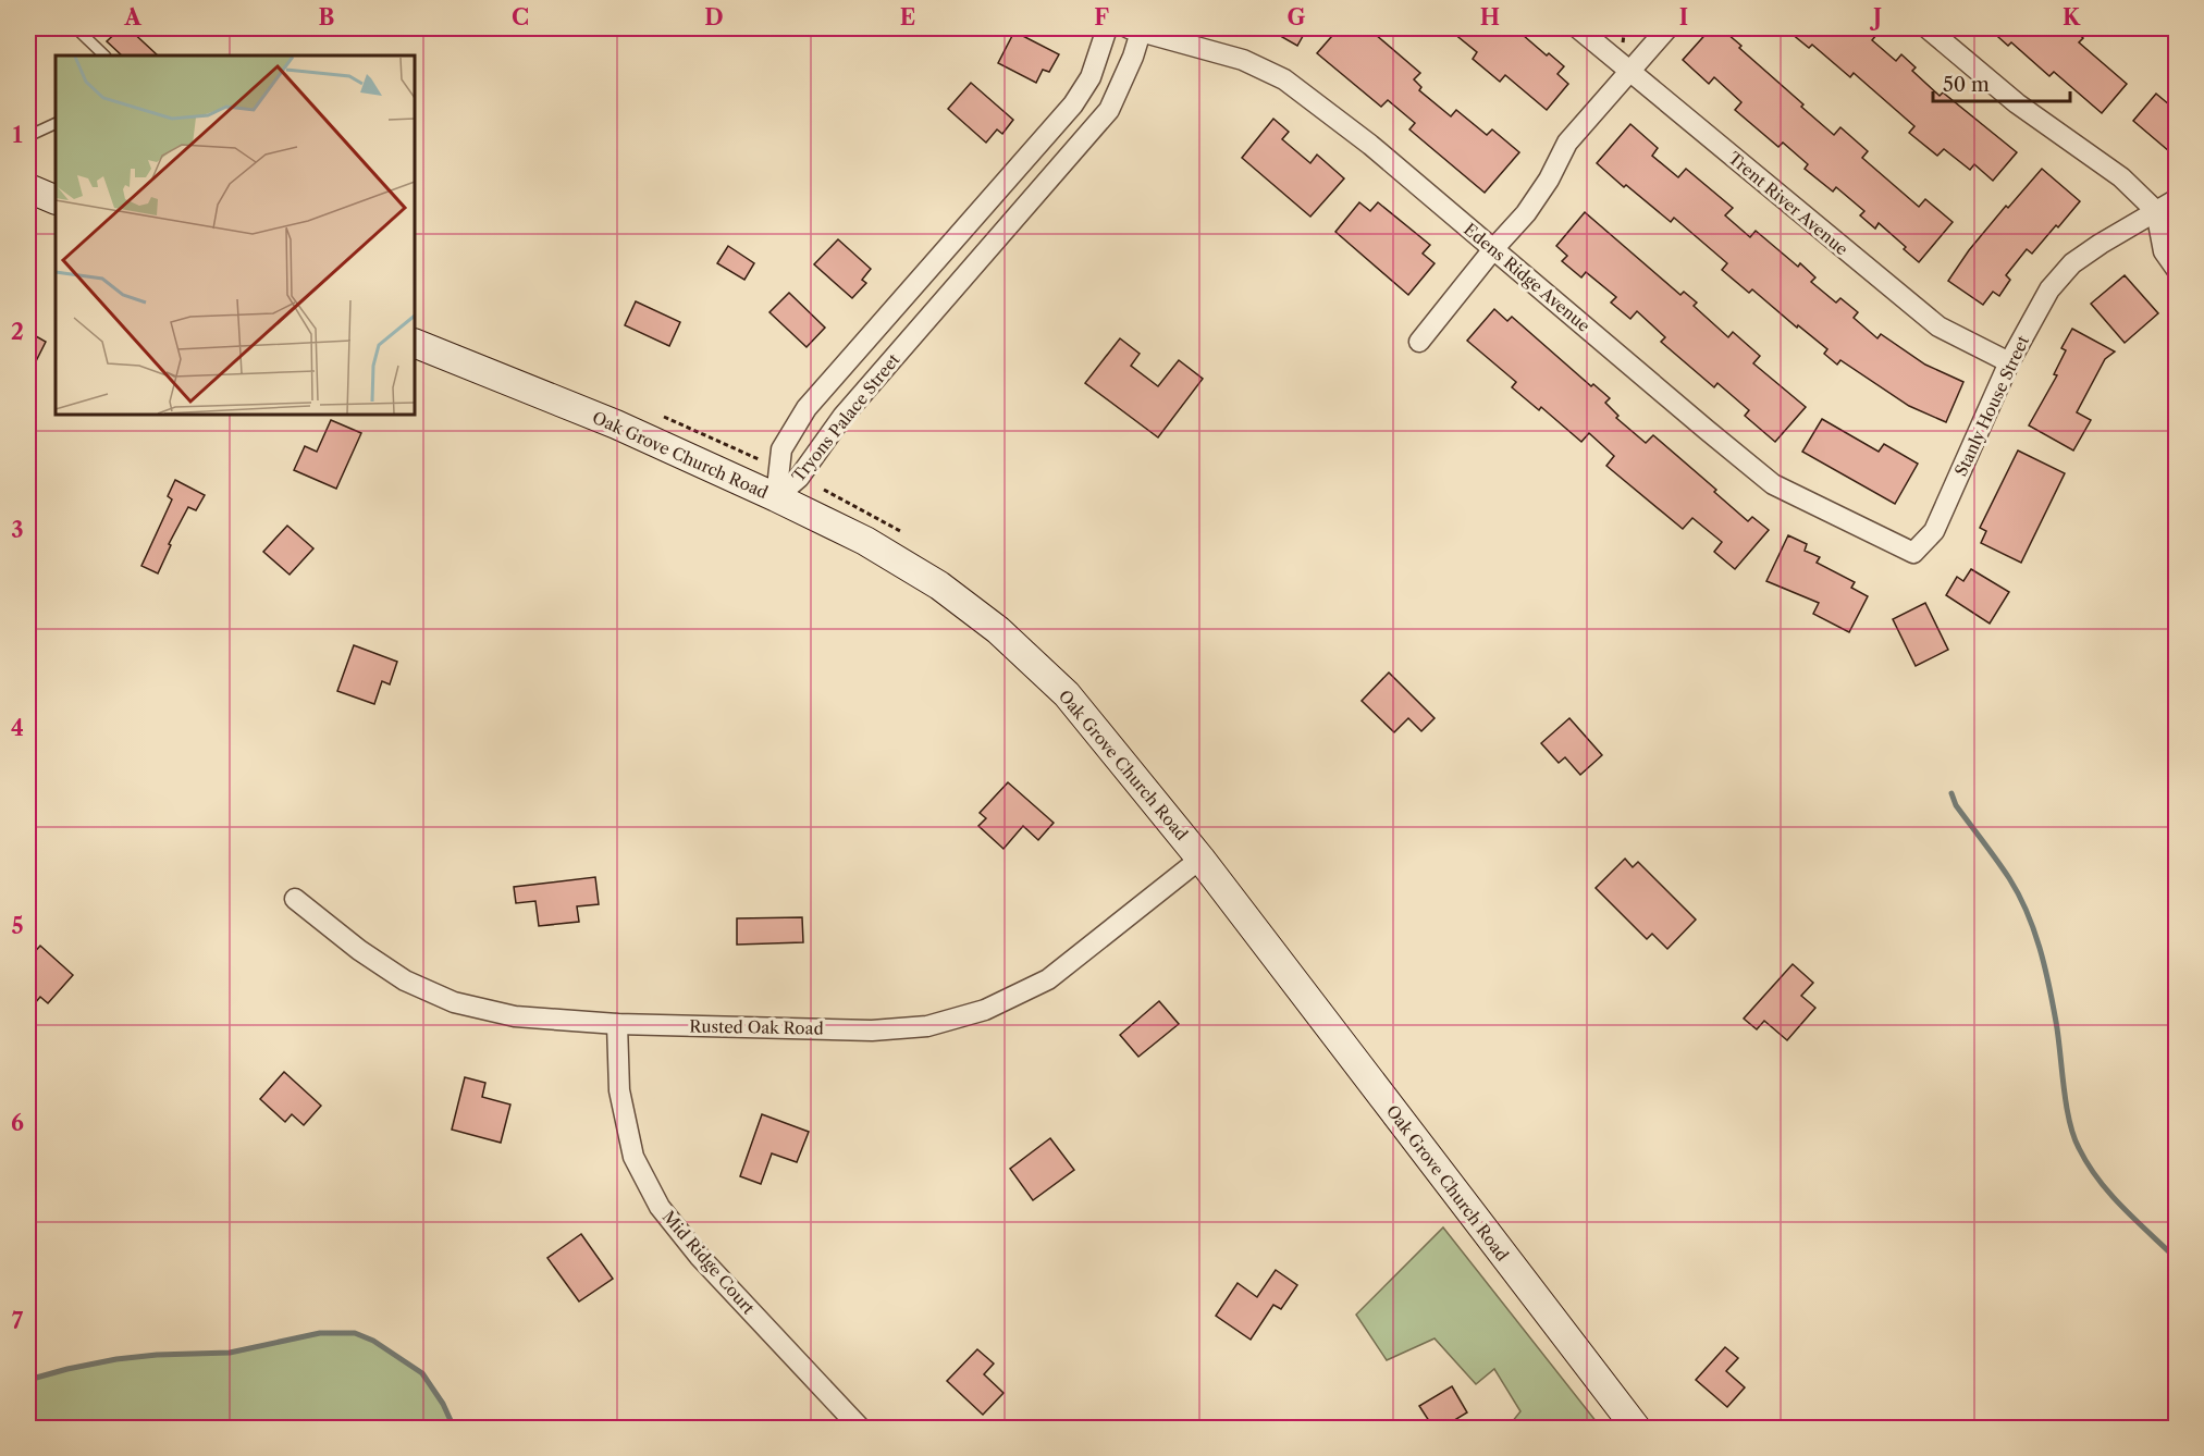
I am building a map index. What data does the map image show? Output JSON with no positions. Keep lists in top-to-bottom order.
{
  "streets": {
    "main road": ["Oak Grove Church Road"],
    "street": [
      "Trent River Avenue",
      "Edens Ridge Avenue",
      "Stanly House Street",
      "Tryons Palace Street",
      "Rusted Oak Road",
      "Mid Ridge Court"
    ]
  },
  "crossings": [
    ["Trent River Avenue", "Stanly House Street"],
    ["Edens Ridge Avenue", "Stanly House Street"],
    ["Edens Ridge Avenue", "Tryons Palace Street"],
    ["Tryons Palace Street", "Oak Grove Church Road"],
    ["Oak Grove Church Road", "Rusted Oak Road"],
    ["Rusted Oak Road", "Mid Ridge Court"]
  ],
  "scale_bar": "50 m",
  "grid": {
    "columns": [
      "A",
      "B",
      "C",
      "D",
      "E",
      "F",
      "G",
      "H",
      "I",
      "J",
      "K"
    ],
    "rows": [
      "1",
      "2",
      "3",
      "4",
      "5",
      "6",
      "7"
    ]
  }
}
